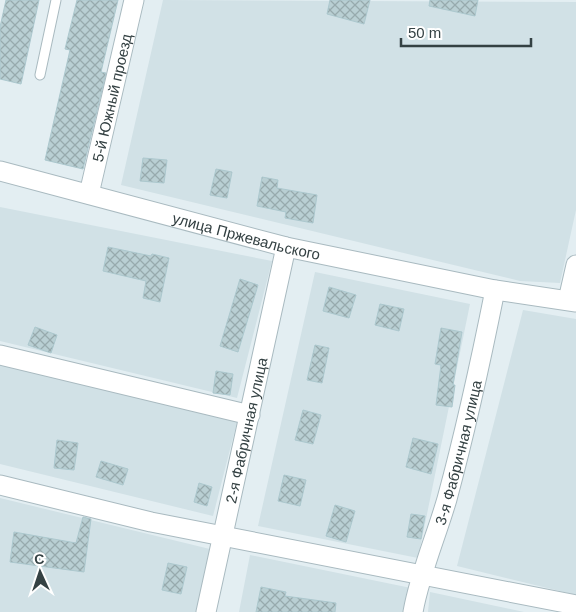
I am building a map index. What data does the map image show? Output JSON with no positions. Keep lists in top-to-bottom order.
{
  "streets": {
    "street": [
      "5-й Южный проезд",
      "улица Пржевальского",
      "2-я Фабричная улица",
      "3-я Фабричная улица"
    ]
  },
  "crossings": [
    ["5-й Южный проезд", "улица Пржевальского"],
    ["улица Пржевальского", "2-я Фабричная улица"],
    ["улица Пржевальского", "3-я Фабричная улица"]
  ],
  "scale_bar": "50 m",
  "north": "top"
}
